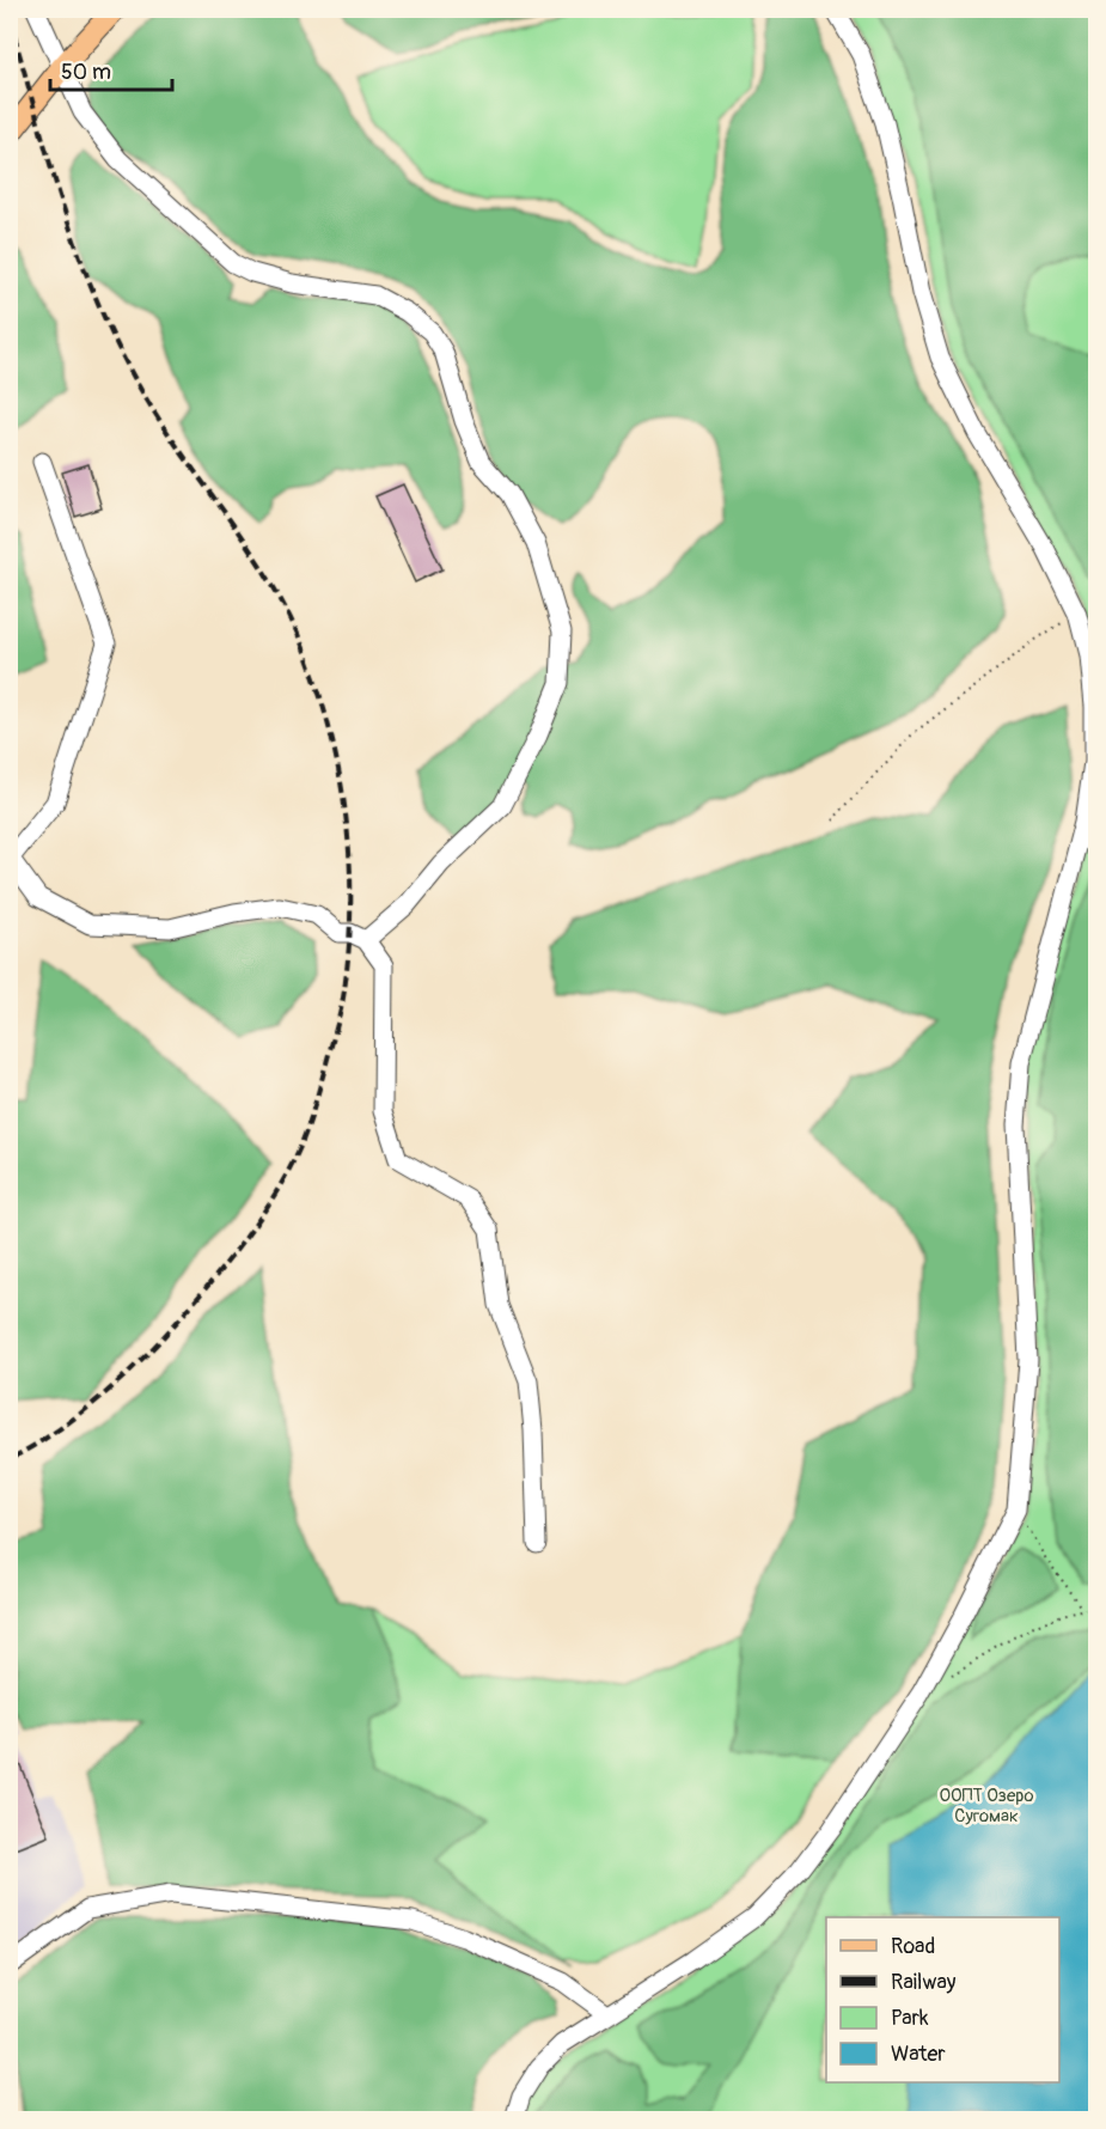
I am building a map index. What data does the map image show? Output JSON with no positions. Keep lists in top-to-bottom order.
{
  "parks": ["ООПТ Озеро Сугомак"],
  "legend": [
    "Road",
    "Railway",
    "Park",
    "Water"
  ],
  "scale_bar": "50 m"
}
